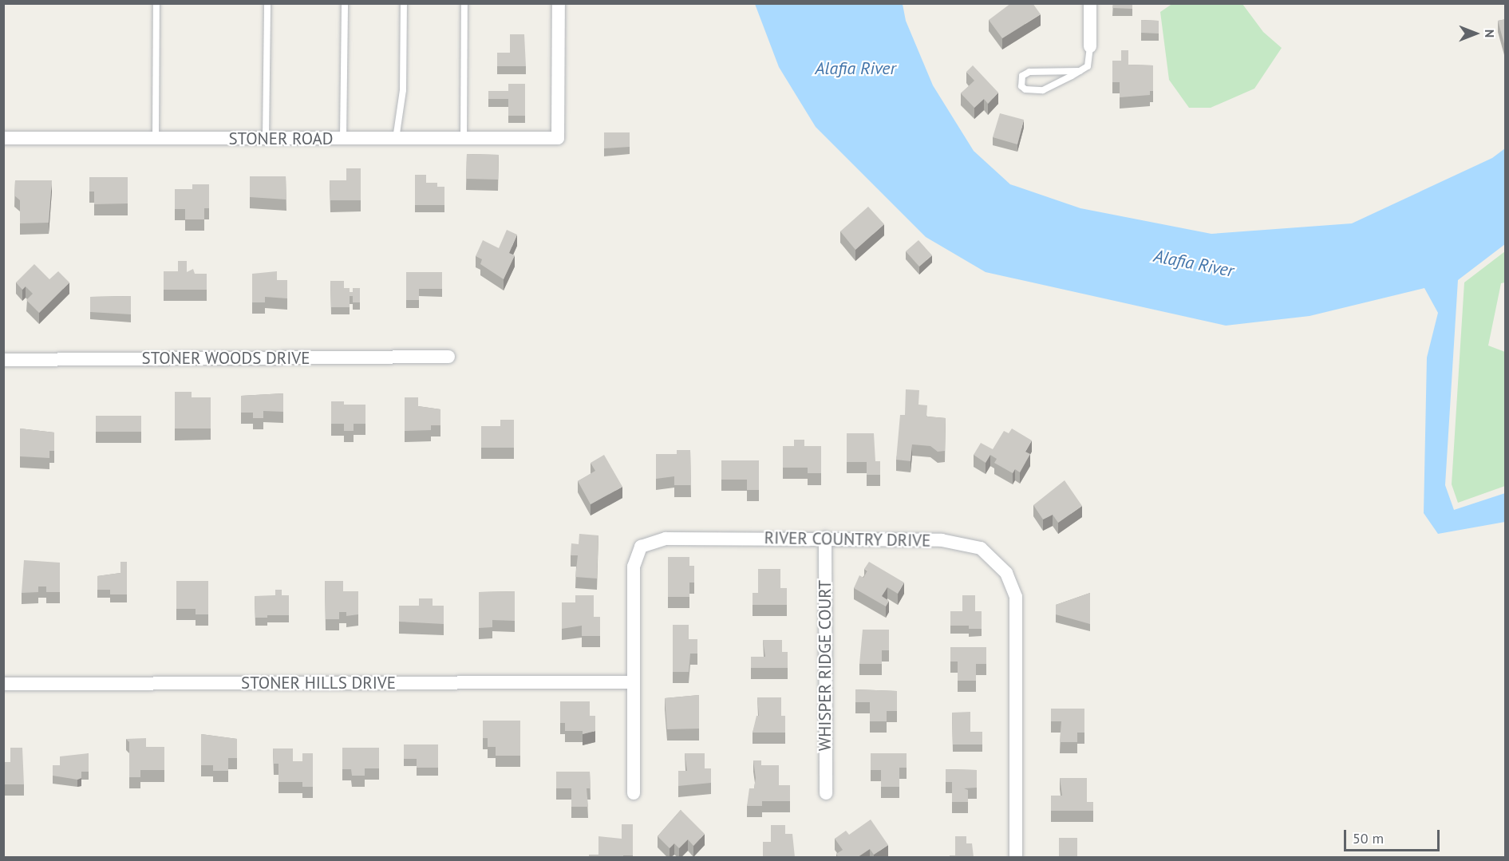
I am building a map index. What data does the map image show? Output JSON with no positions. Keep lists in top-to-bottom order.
{
  "streets": {
    "street": [
      "STONER ROAD",
      "STONER WOODS DRIVE",
      "RIVER COUNTRY DRIVE",
      "WHISPER RIDGE COURT",
      "STONER HILLS DRIVE"
    ]
  },
  "crossings": [
    ["RIVER COUNTRY DRIVE", "WHISPER RIDGE COURT"],
    ["RIVER COUNTRY DRIVE", "STONER HILLS DRIVE"]
  ],
  "water": ["Alafia River"],
  "scale_bar": "50 m",
  "north": "right"
}
